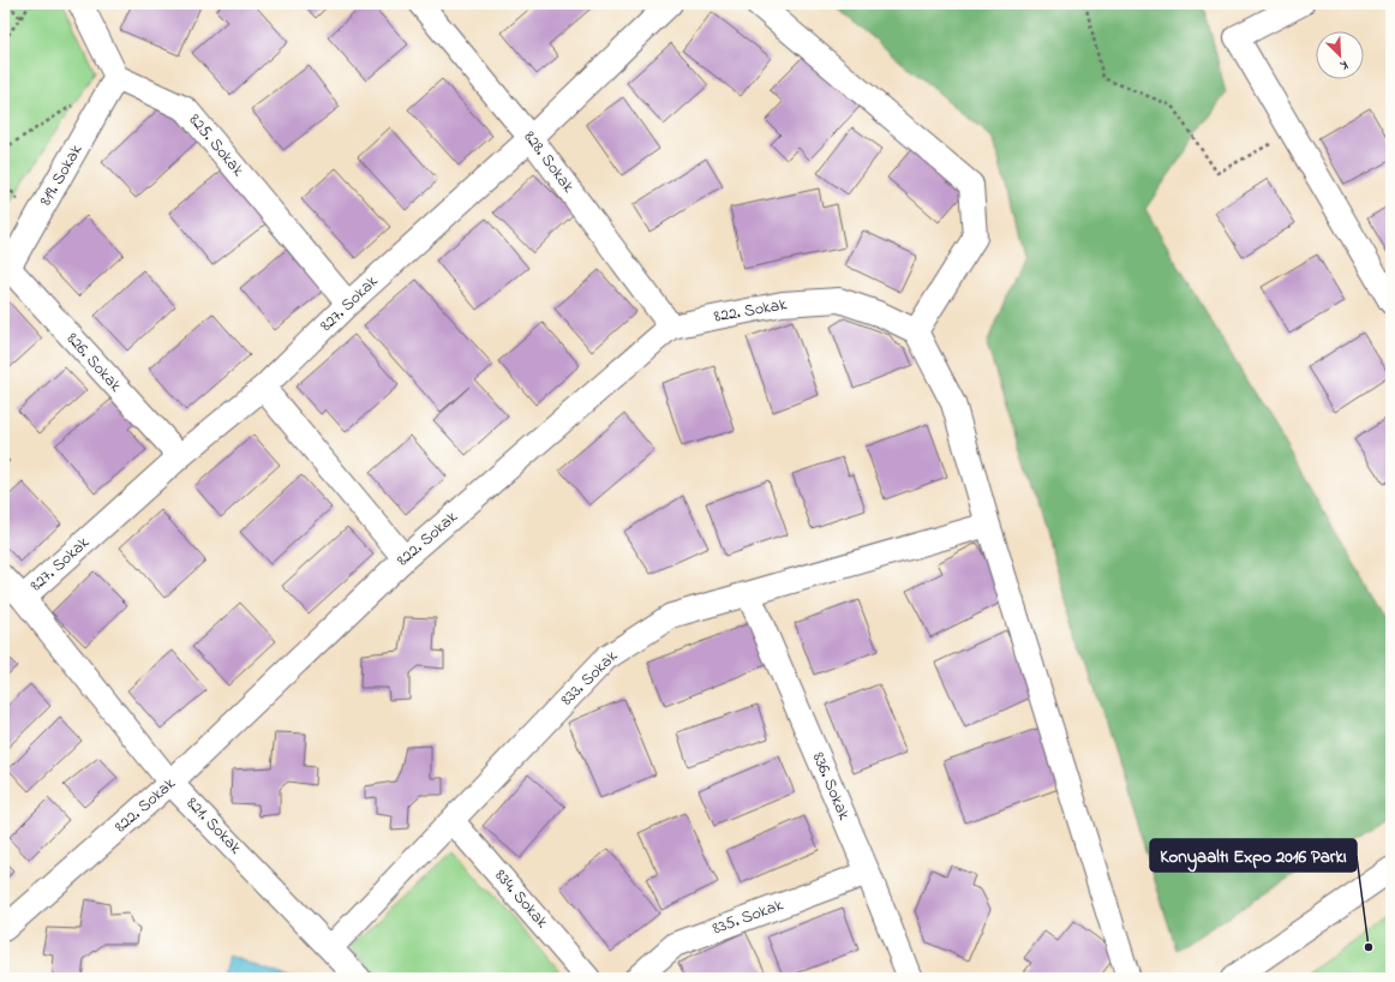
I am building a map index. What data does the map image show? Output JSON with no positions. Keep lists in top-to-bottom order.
{
  "streets": {
    "street": [
      "825. Sokak",
      "828. Sokak",
      "819. Sokak",
      "827. Sokak",
      "822. Sokak",
      "826. Sokak",
      "833. Sokak",
      "836. Sokak",
      "821. Sokak",
      "834. Sokak",
      "835. Sokak"
    ]
  },
  "crossings": [
    ["825. Sokak", "819. Sokak"],
    ["825. Sokak", "827. Sokak"],
    ["828. Sokak", "827. Sokak"],
    ["828. Sokak", "822. Sokak"],
    ["819. Sokak", "826. Sokak"],
    ["827. Sokak", "826. Sokak"],
    ["827. Sokak", "821. Sokak"],
    ["822. Sokak", "821. Sokak"],
    ["833. Sokak", "836. Sokak"],
    ["833. Sokak", "821. Sokak"],
    ["833. Sokak", "834. Sokak"],
    ["836. Sokak", "835. Sokak"]
  ],
  "places": ["Konyaaltı Expo 2016 Parkı"],
  "north": "bottom right"
}
